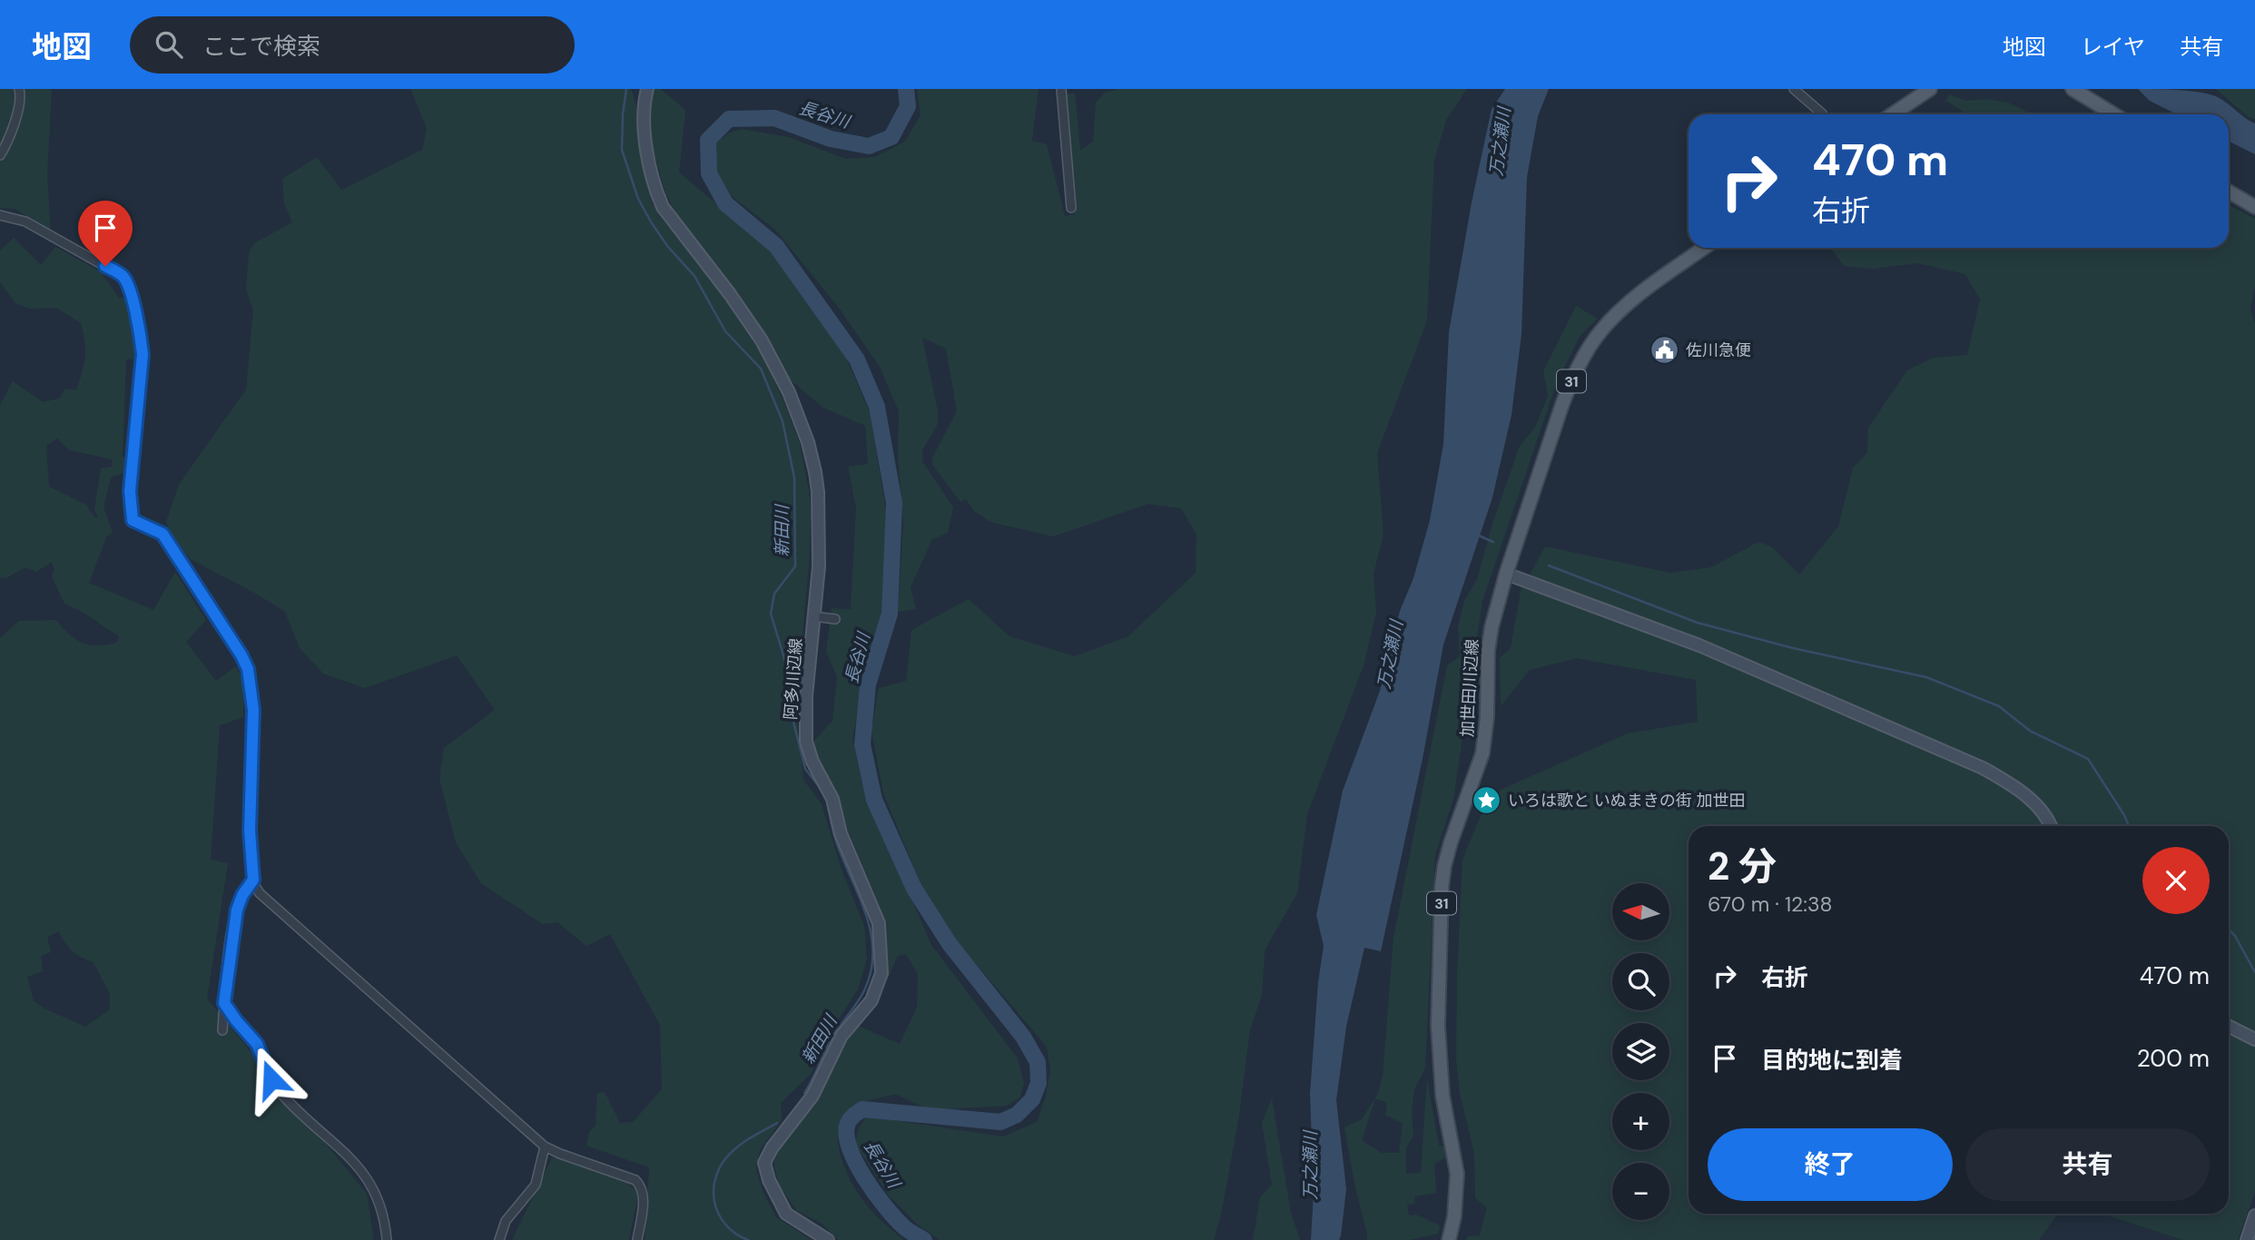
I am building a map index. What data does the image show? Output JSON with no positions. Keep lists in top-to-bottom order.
{
  "streets": {
    "main road": ["31", "阿多川辺線", "加世田川辺線"]
  },
  "water": ["長谷川", "万之瀬川", "新田川"],
  "places": {
    "public building": ["佐川急便"],
    "place": ["いろは歌と いぬまきの街 加世田"]
  },
  "north": "left",
  "page": {
    "header": "地図",
    "search": "ここで検索",
    "nav": ["地図", "レイヤ", "共有"],
    "turn": ["470 m", "右折"],
    "heading": ["2 分", "670 m · 12:38"],
    "map_buttons": ["+", "−"],
    "list": [
      {
        "name": "右折",
        "value": "470 m"
      },
      {
        "name": "目的地に到着",
        "value": "200 m"
      }
    ],
    "buttons": ["終了", "共有"]
  }
}
